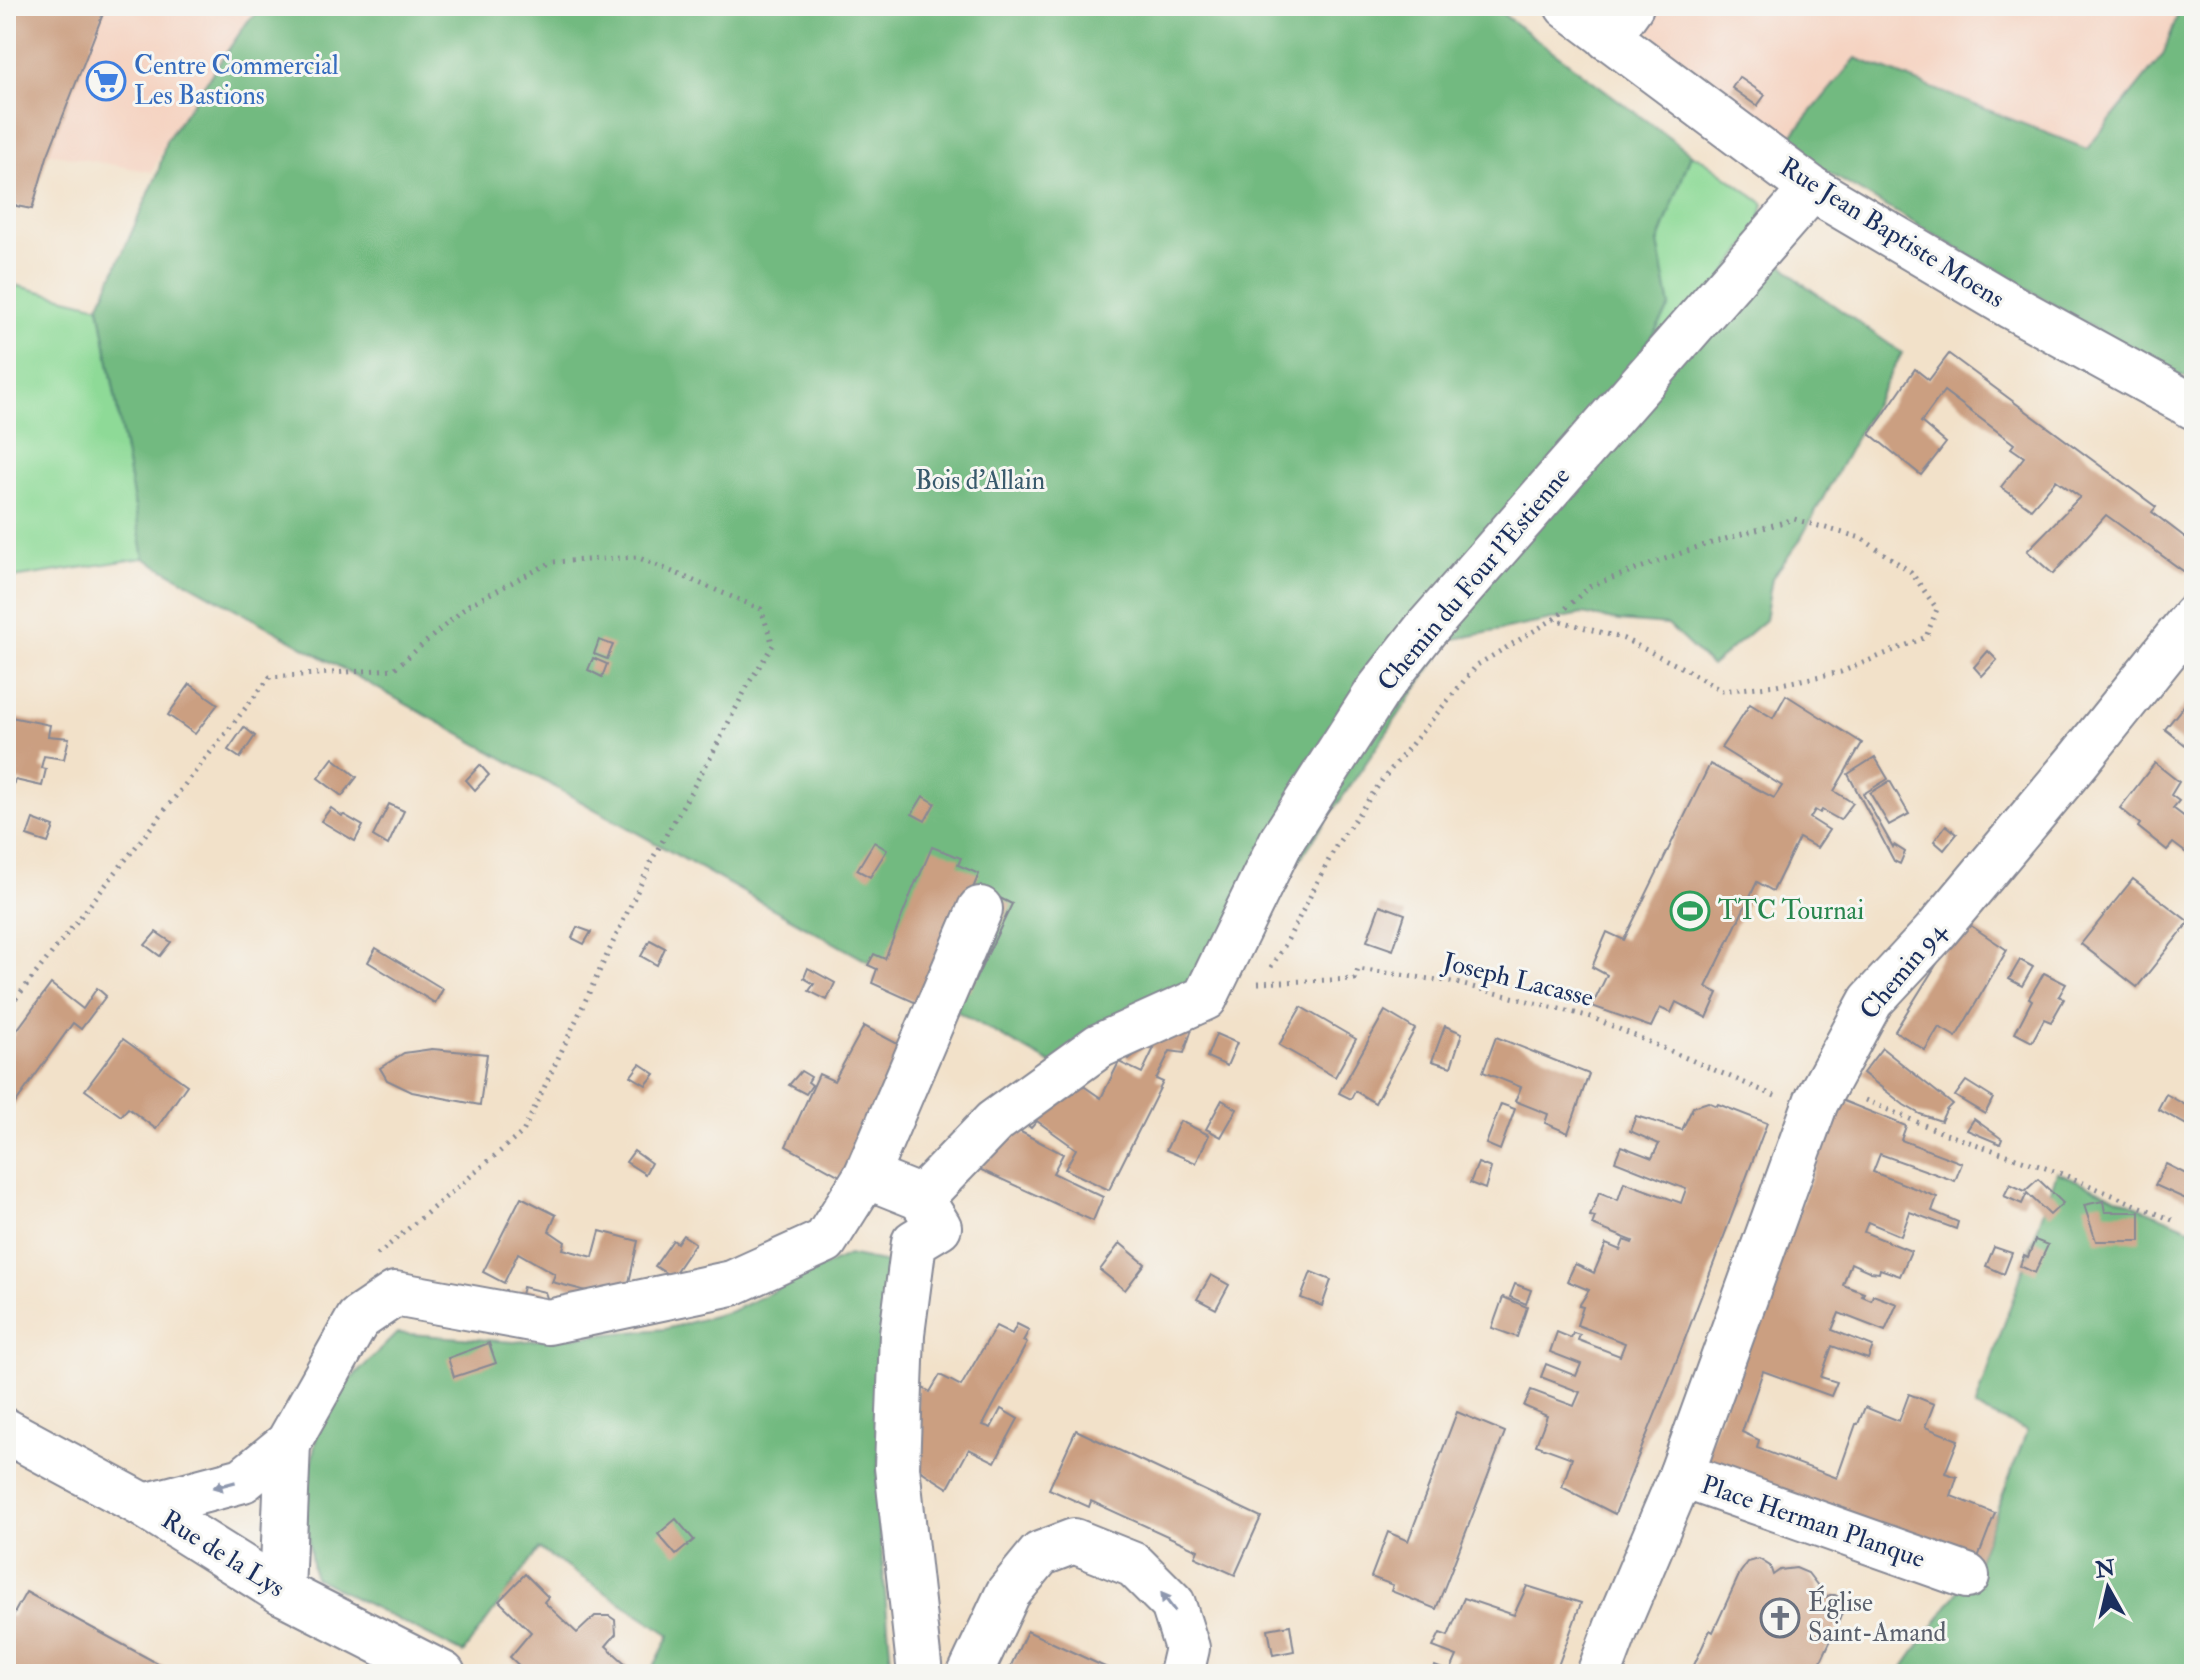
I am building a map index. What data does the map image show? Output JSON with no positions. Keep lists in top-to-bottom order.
{
  "streets": {
    "street": [
      "Rue Jean Baptiste Moens",
      "Chemin du Four l'Estienne",
      "Chemin 94",
      "Place Herman Planque",
      "Rue de la Lys"
    ],
    "path": ["Joseph Lacasse"]
  },
  "crossings": [
    ["Rue Jean Baptiste Moens", "Chemin du Four l'Estienne"],
    ["Chemin du Four l'Estienne", "Joseph Lacasse"],
    ["Chemin 94", "Joseph Lacasse"],
    ["Chemin 94", "Place Herman Planque"]
  ],
  "parks": ["Bois d'Allain"],
  "places": {
    "supermarket": ["Centre Commercial Les Bastions"],
    "sports": ["TTC Tournai"],
    "church": ["Église Saint-Amand"]
  },
  "north": "top"
}
